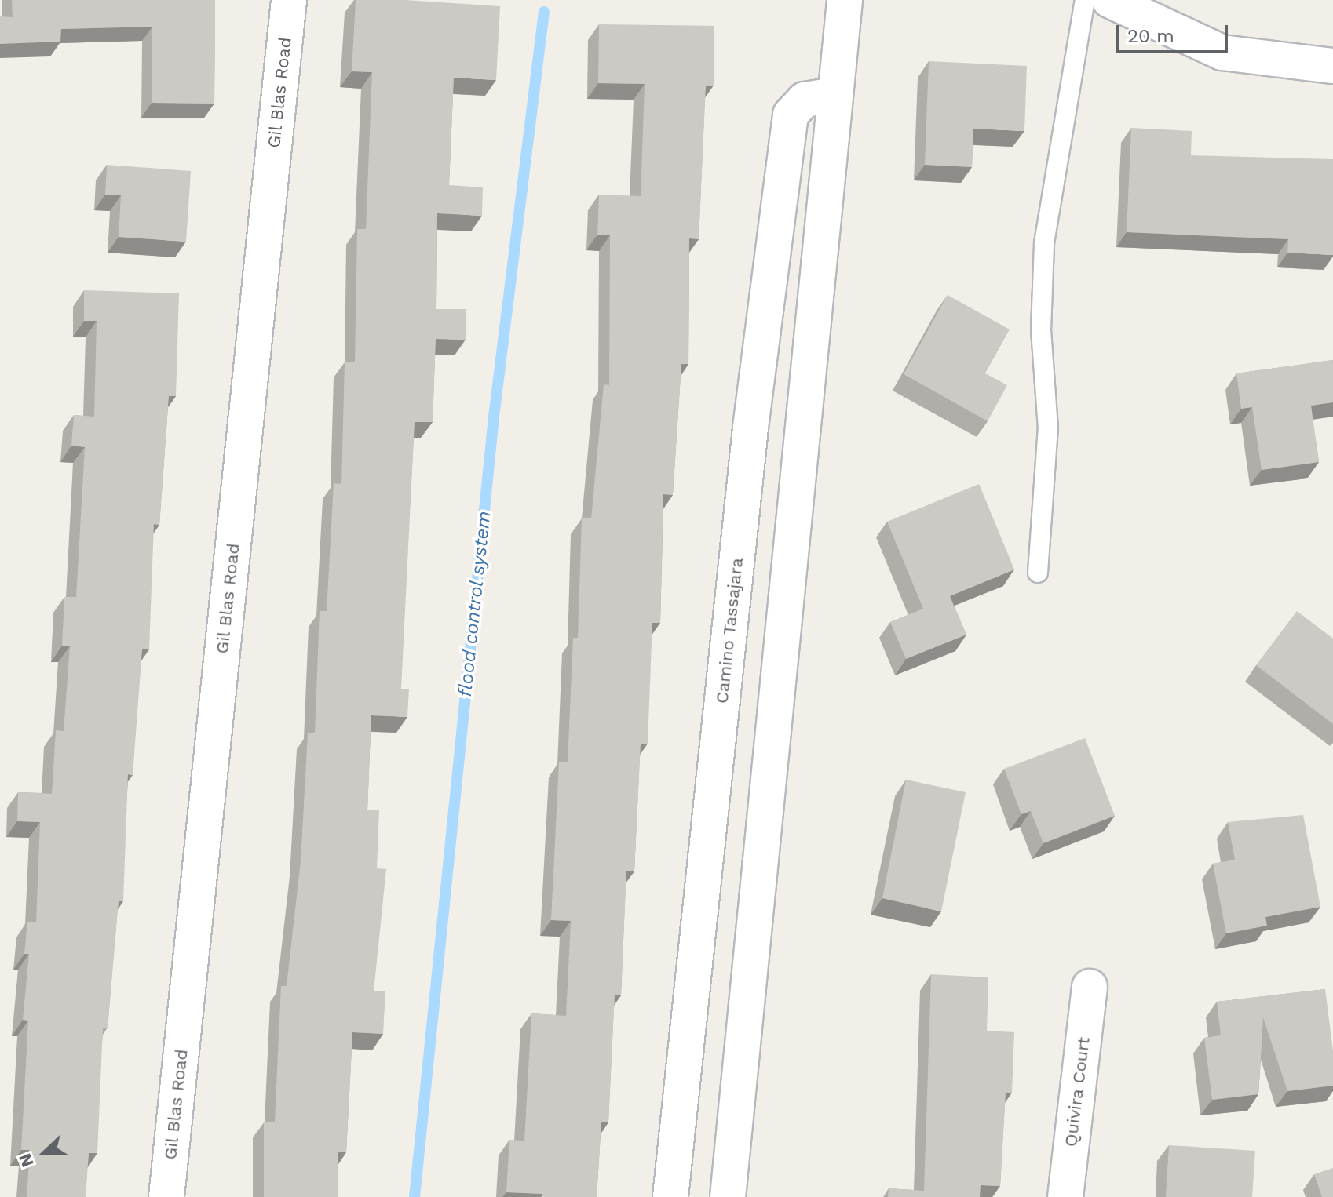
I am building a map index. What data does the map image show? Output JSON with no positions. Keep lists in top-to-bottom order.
{
  "streets": {
    "street": ["Gil Blas Road", "Camino Tassajara", "Quivira Court"]
  },
  "water": ["flood control system"],
  "scale_bar": "20 m",
  "north": "left"
}
